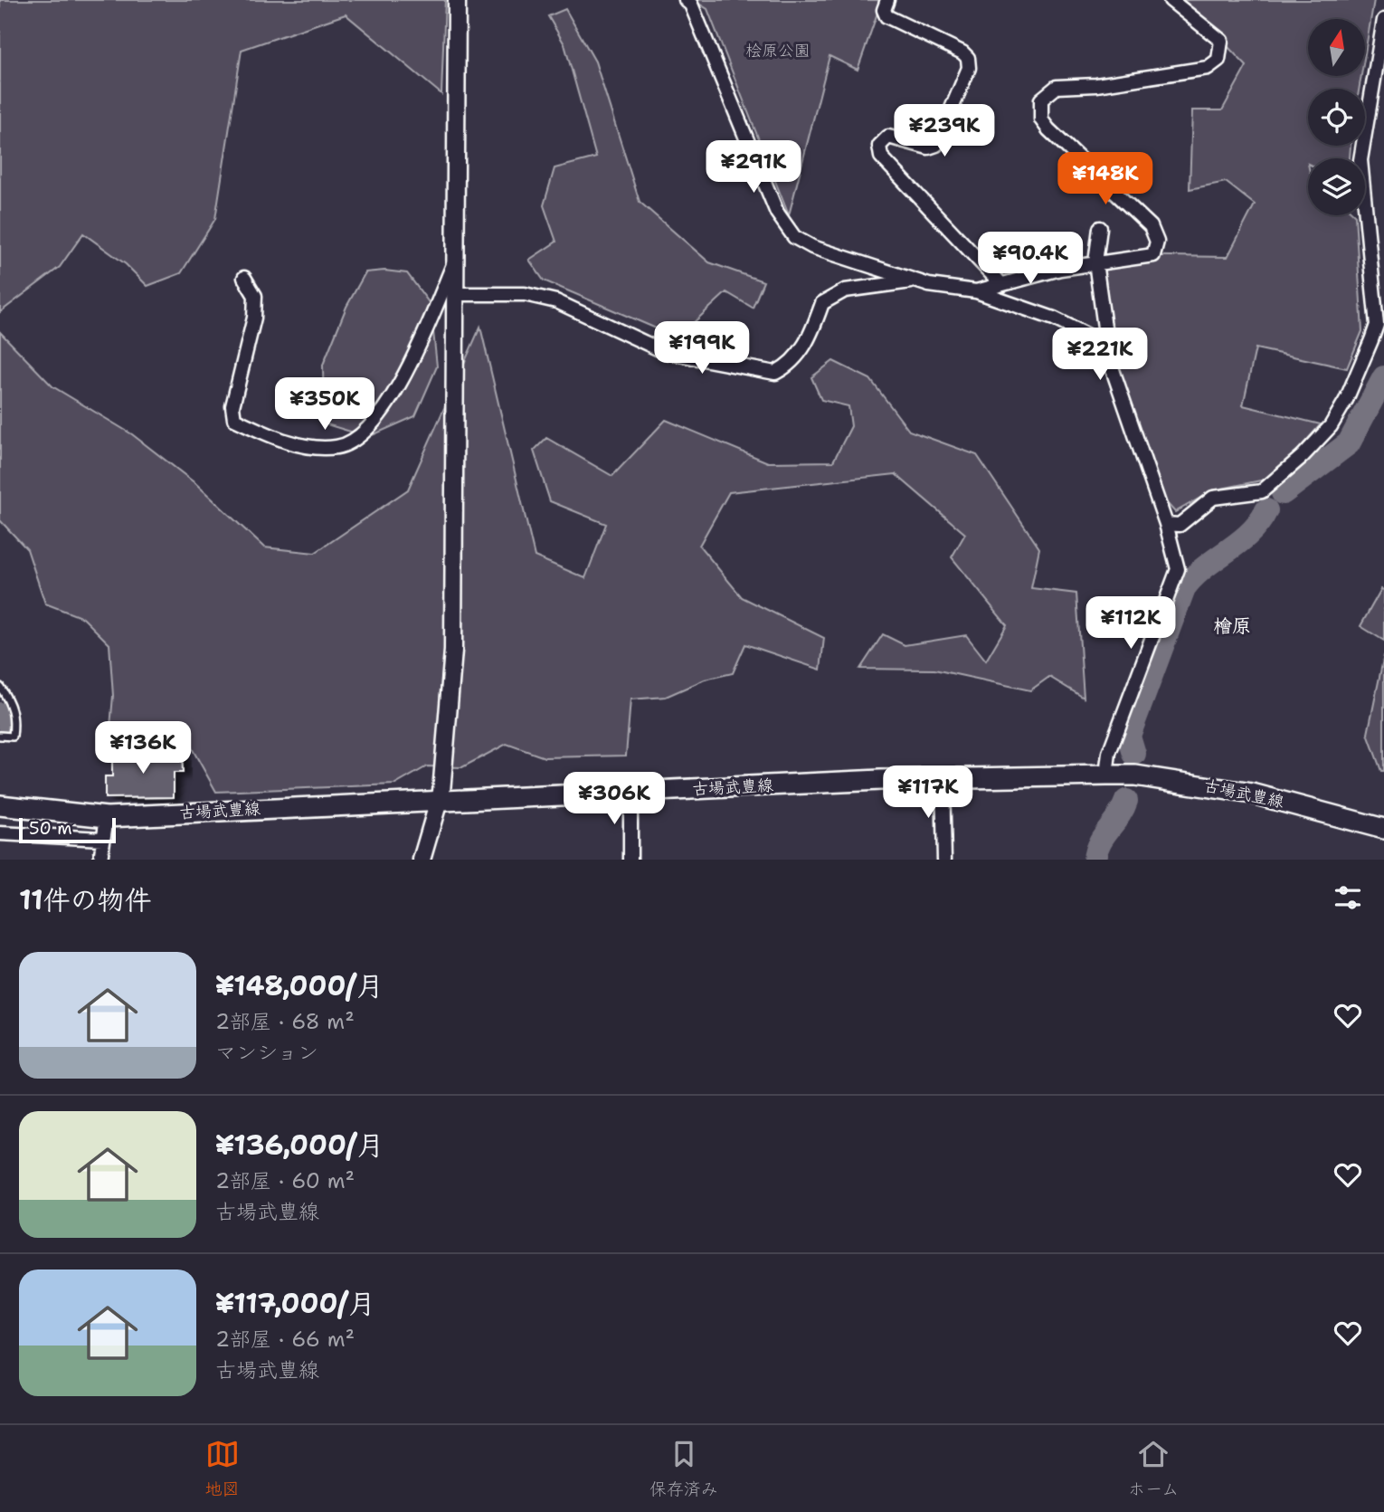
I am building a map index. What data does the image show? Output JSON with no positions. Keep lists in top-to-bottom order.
{
  "streets": {
    "main road": ["古場武豊線"]
  },
  "districts": ["檜原"],
  "parks": ["桧原公園"],
  "scale_bar": "50 m",
  "north": "top",
  "page": {
    "price": [
      "¥239K",
      "¥291K",
      "¥148K",
      "¥90.4K",
      "¥199K",
      "¥221K",
      "¥350K",
      "¥112K",
      "¥136K",
      "¥117K",
      "¥306K"
    ],
    "scale": "50 m",
    "heading": "11件の物件",
    "list": [
      {
        "name": "¥148,000/月",
        "note": "2部屋 · 68 m² · マンション"
      },
      {
        "name": "¥136,000/月",
        "note": "2部屋 · 60 m² · 古場武豊線"
      },
      {
        "name": "¥117,000/月",
        "note": "2部屋 · 66 m² · 古場武豊線"
      }
    ],
    "tabs": ["地図", "保存済み", "ホーム"]
  }
}
